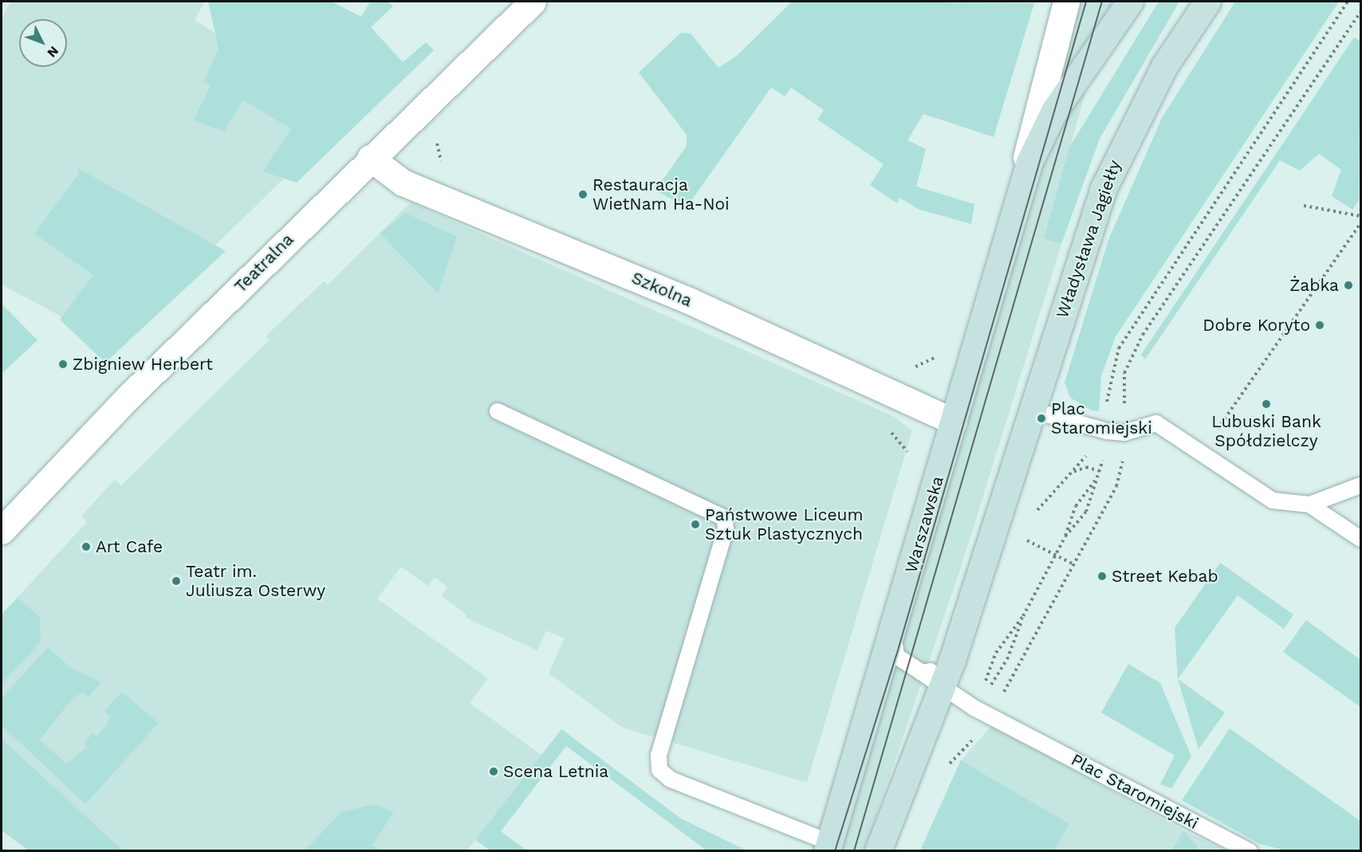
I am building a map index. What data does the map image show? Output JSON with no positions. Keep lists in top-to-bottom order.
{
  "streets": {
    "main road": ["Władysława Jagiełły", "Warszawska"],
    "street": ["Teatralna", "Szkolna"],
    "lane": ["Plac Staromiejski"]
  },
  "crossings": [
    ["Teatralna", "Szkolna"],
    ["Szkolna", "Warszawska"],
    ["Warszawska", "Plac Staromiejski"]
  ],
  "places": [
    "Restauracja WietNam Ha-Noi",
    "Żabka",
    "Dobre Koryto",
    "Zbigniew Herbert",
    "Lubuski Bank Spółdzielczy",
    "Plac Staromiejski",
    "Państwowe Liceum Sztuk Plastycznych",
    "Art Cafe",
    "Street Kebab",
    "Teatr im. Juliusza Osterwy",
    "Scena Letnia"
  ],
  "north": "bottom right"
}
